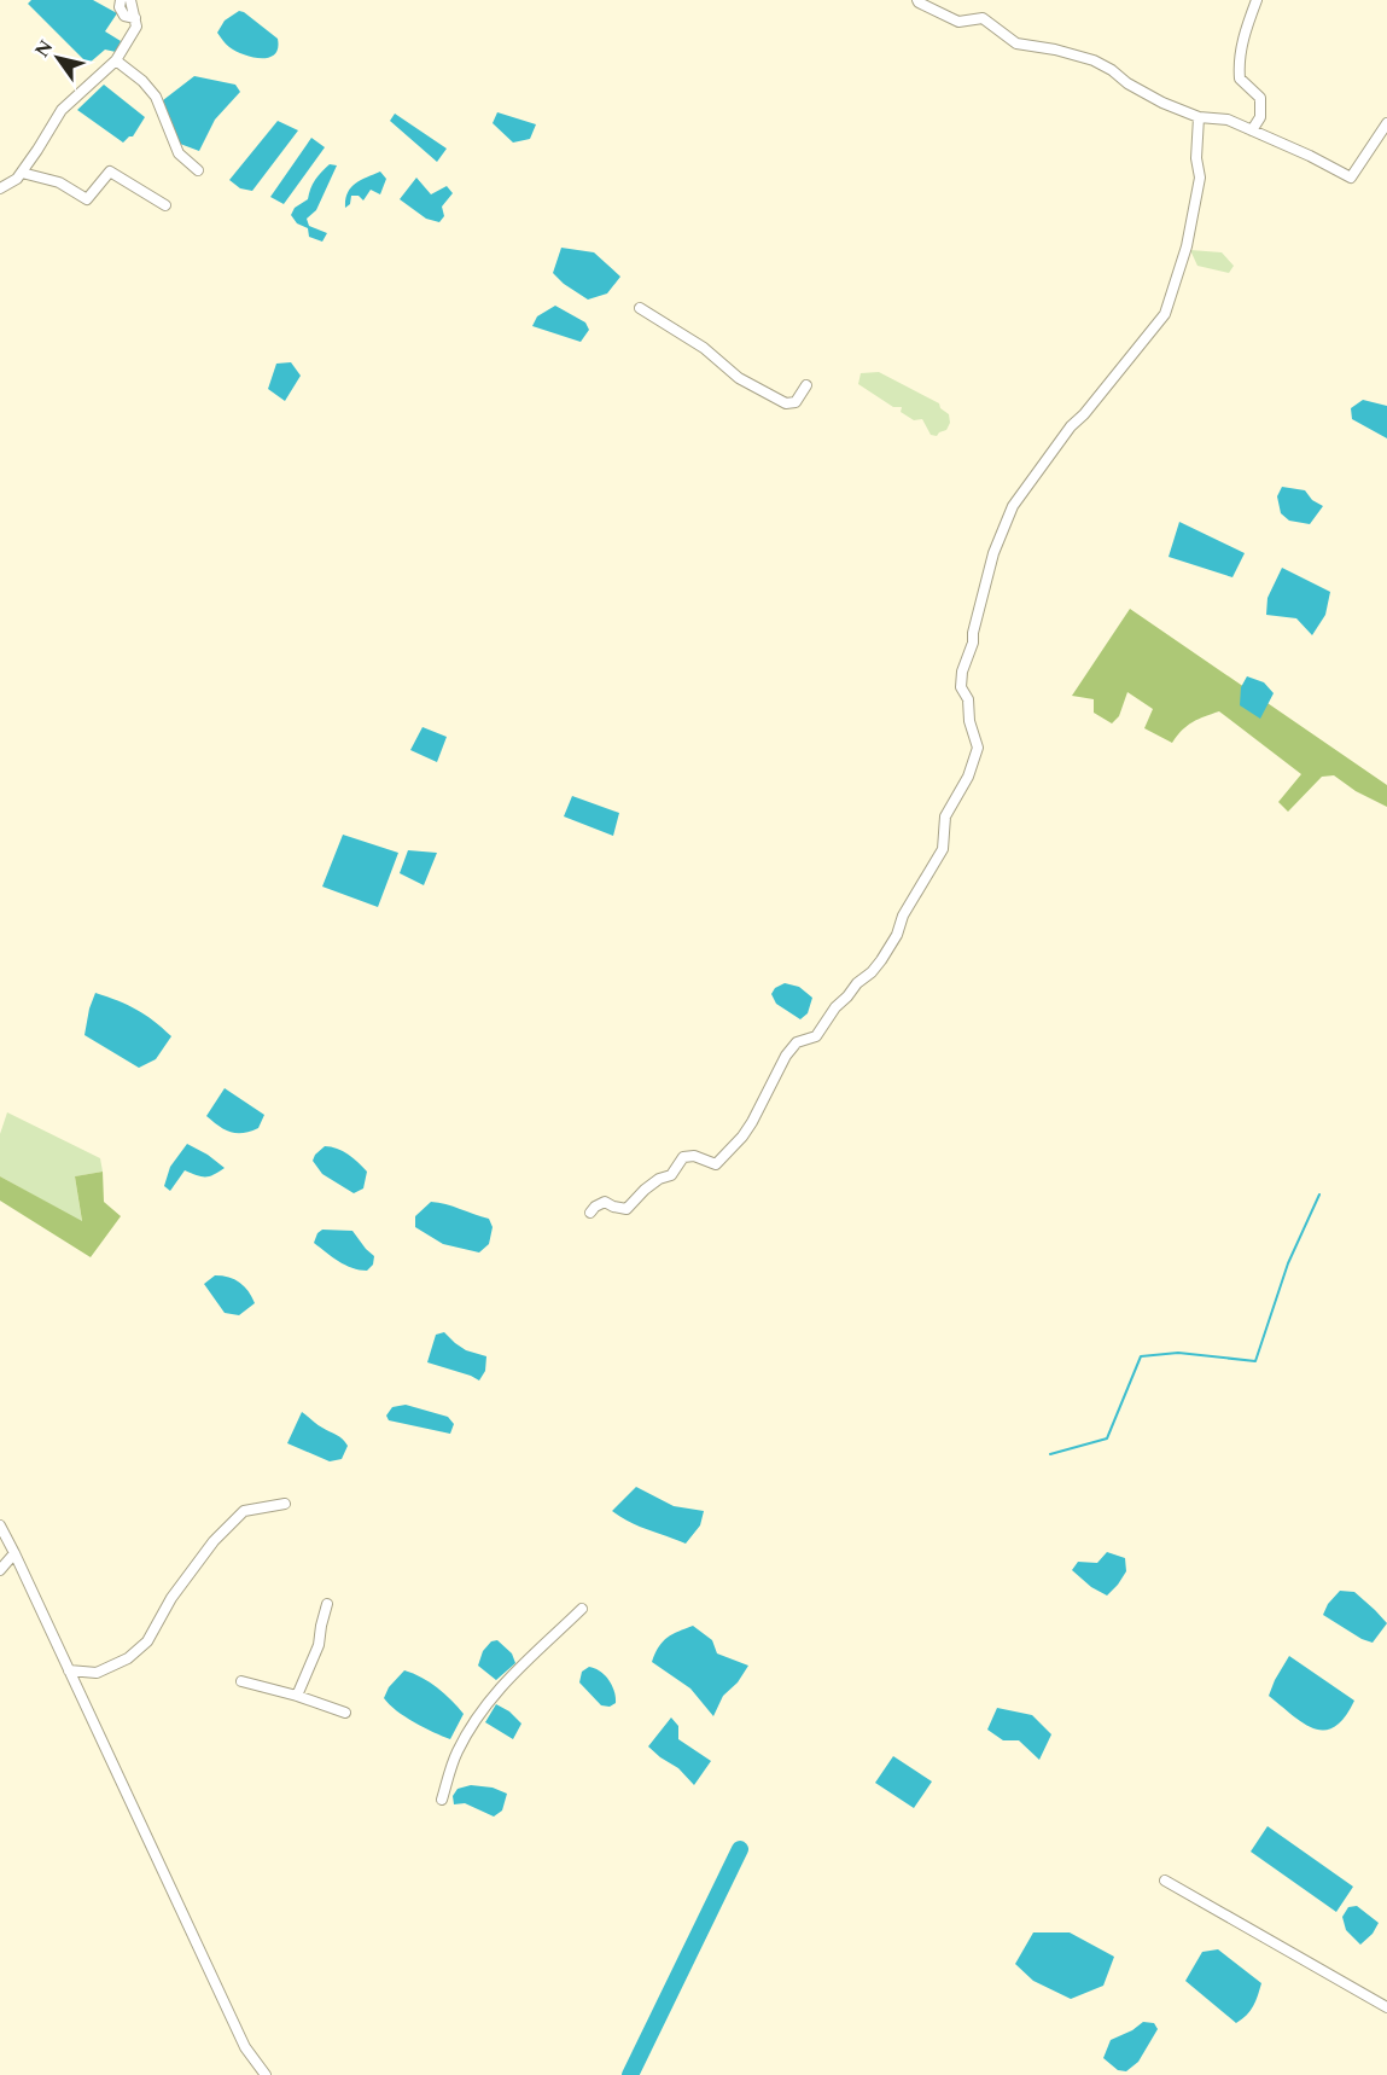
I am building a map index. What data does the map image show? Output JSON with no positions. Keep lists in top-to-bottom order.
{
  "north": "top left"
}
